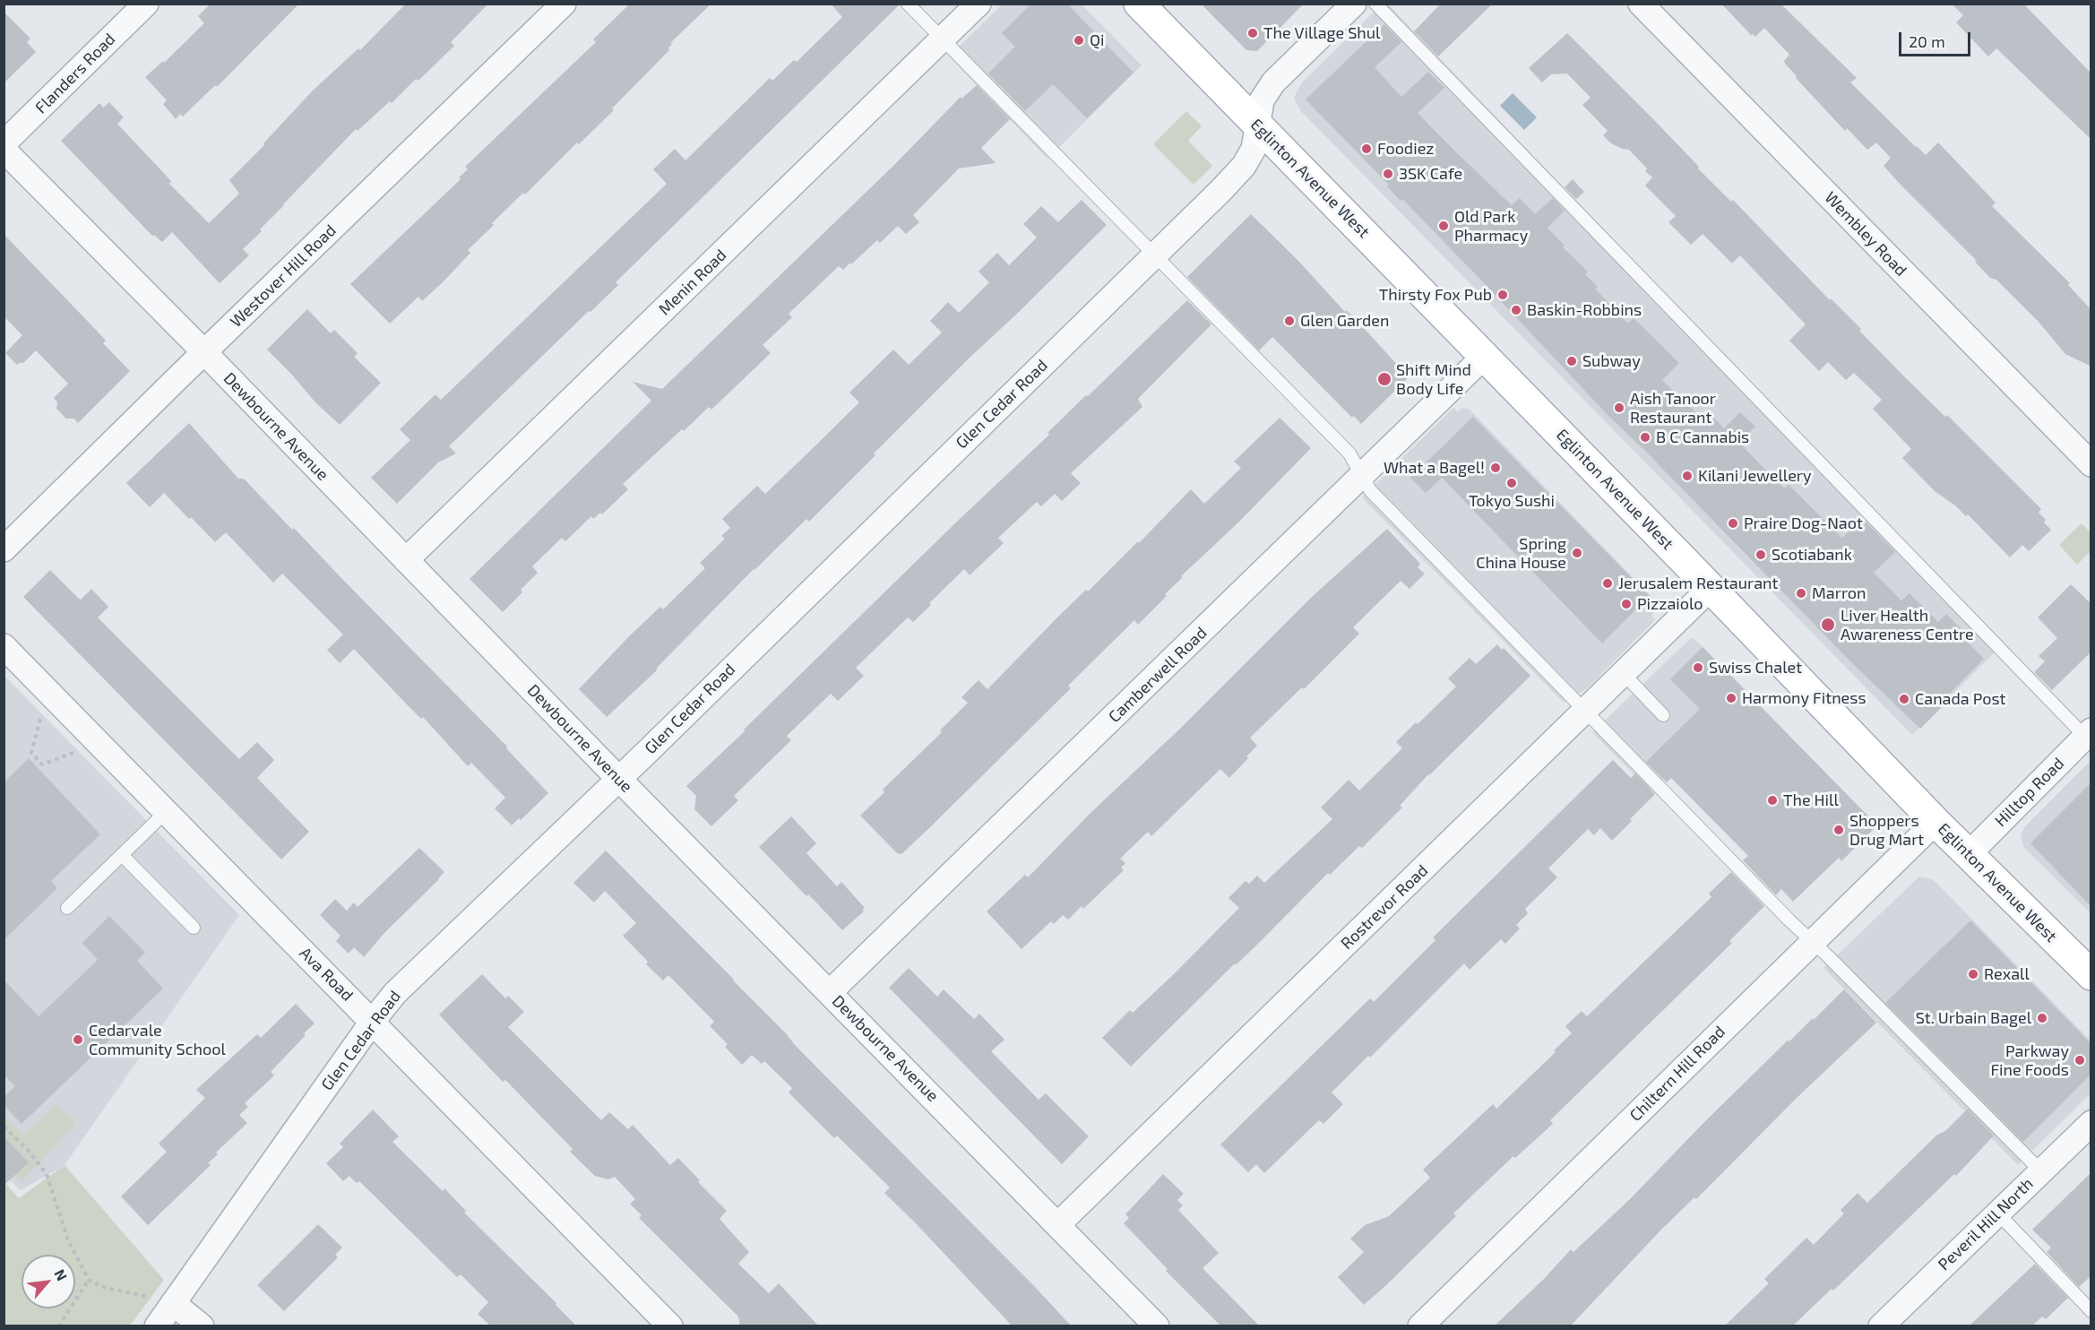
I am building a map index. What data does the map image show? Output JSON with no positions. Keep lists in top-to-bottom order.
{
  "streets": {
    "main road": ["Eglinton Avenue West"],
    "street": [
      "Flanders Road",
      "Wembley Road",
      "Westover Hill Road",
      "Menin Road",
      "Glen Cedar Road",
      "Dewbourne Avenue",
      "Camberwell Road",
      "Hilltop Road",
      "Rostrevor Road",
      "Ava Road",
      "Chiltern Hill Road",
      "Peveril Hill North"
    ]
  },
  "crossings": [
    ["Eglinton Avenue West", "Glen Cedar Road"],
    ["Eglinton Avenue West", "Camberwell Road"],
    ["Eglinton Avenue West", "Hilltop Road"],
    ["Eglinton Avenue West", "Rostrevor Road"],
    ["Eglinton Avenue West", "Chiltern Hill Road"],
    ["Westover Hill Road", "Dewbourne Avenue"],
    ["Menin Road", "Dewbourne Avenue"],
    ["Glen Cedar Road", "Dewbourne Avenue"],
    ["Glen Cedar Road", "Ava Road"],
    ["Dewbourne Avenue", "Camberwell Road"],
    ["Dewbourne Avenue", "Rostrevor Road"]
  ],
  "places": [
    "The Village Shul",
    "Qi",
    "Foodiez",
    "3SK Cafe",
    "Old Park Pharmacy",
    "Thirsty Fox Pub",
    "Baskin-Robbins",
    "Glen Garden",
    "Subway",
    "Shift Mind Body Life",
    "Aish Tanoor Restaurant",
    "B C Cannabis",
    "What a Bagel!",
    "Kilani Jewellery",
    "Tokyo Sushi",
    "Praire Dog-Naot",
    "Spring China House",
    "Scotiabank",
    "Jerusalem Restaurant",
    "Marron",
    "Pizzaiolo",
    "Liver Health Awareness Centre",
    "Swiss Chalet",
    "Harmony Fitness",
    "Canada Post",
    "The Hill",
    "Shoppers Drug Mart",
    "Rexall",
    "St. Urbain Bagel",
    "Cedarvale Community School",
    "Parkway Fine Foods"
  ],
  "scale_bar": "20 m",
  "north": "top right"
}
